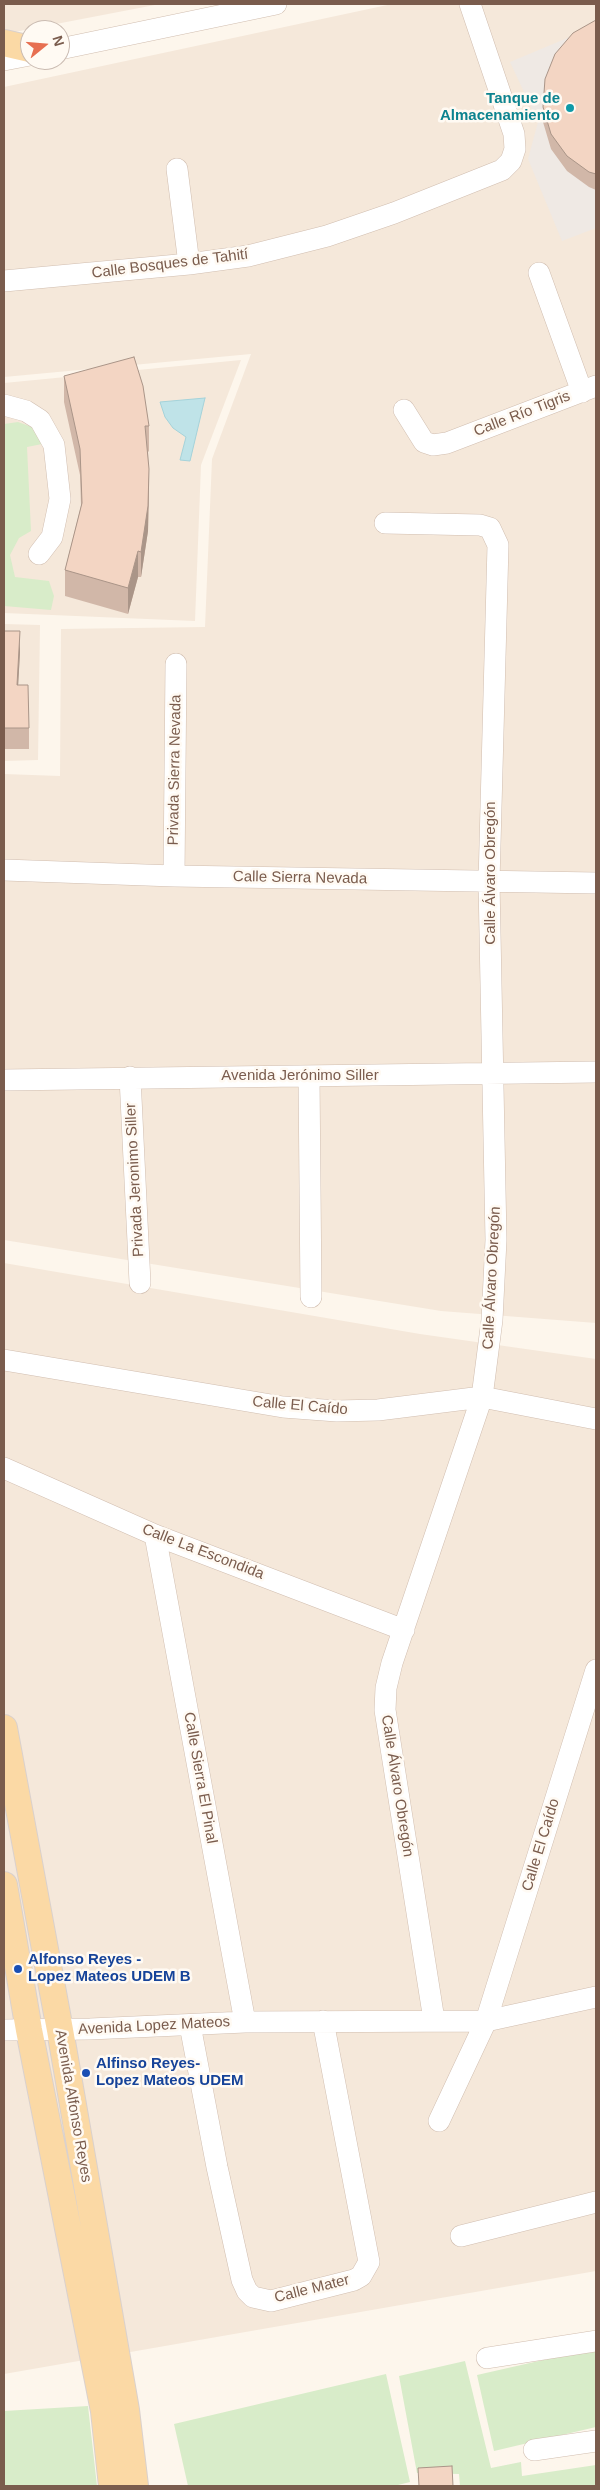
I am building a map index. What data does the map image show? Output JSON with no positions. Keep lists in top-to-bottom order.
{
  "streets": {
    "main road": ["Avenida Alfonso Reyes"],
    "street": [
      "Calle Bosques de Tahití",
      "Calle Río Tigris",
      "Privada Sierra Nevada",
      "Calle Álvaro Obregón",
      "Calle Sierra Nevada",
      "Avenida Jerónimo Siller",
      "Privada Jeronimo Siller",
      "Calle El Caído",
      "Calle La Escondida",
      "Calle Sierra El Pinal",
      "Avenida Lopez Mateos",
      "Calle Mater"
    ]
  },
  "crossings": [
    ["Privada Sierra Nevada", "Calle Sierra Nevada"],
    ["Calle Álvaro Obregón", "Calle Sierra Nevada"],
    ["Calle Álvaro Obregón", "Avenida Jerónimo Siller"],
    ["Calle Álvaro Obregón", "Calle El Caído"],
    ["Calle Álvaro Obregón", "Calle La Escondida"],
    ["Calle Álvaro Obregón", "Avenida Lopez Mateos"],
    ["Avenida Jerónimo Siller", "Privada Jeronimo Siller"],
    ["Calle El Caído", "Avenida Lopez Mateos"],
    ["Calle La Escondida", "Calle Sierra El Pinal"],
    ["Calle Sierra El Pinal", "Avenida Lopez Mateos"],
    ["Avenida Lopez Mateos", "Avenida Alfonso Reyes"],
    ["Avenida Lopez Mateos", "Calle Mater"]
  ],
  "places": ["Tanque de Almacenamiento", "Alfonso Reyes - Lopez Mateos UDEM B", "Alfinso Reyes- Lopez Mateos UDEM"],
  "north": "right"
}
